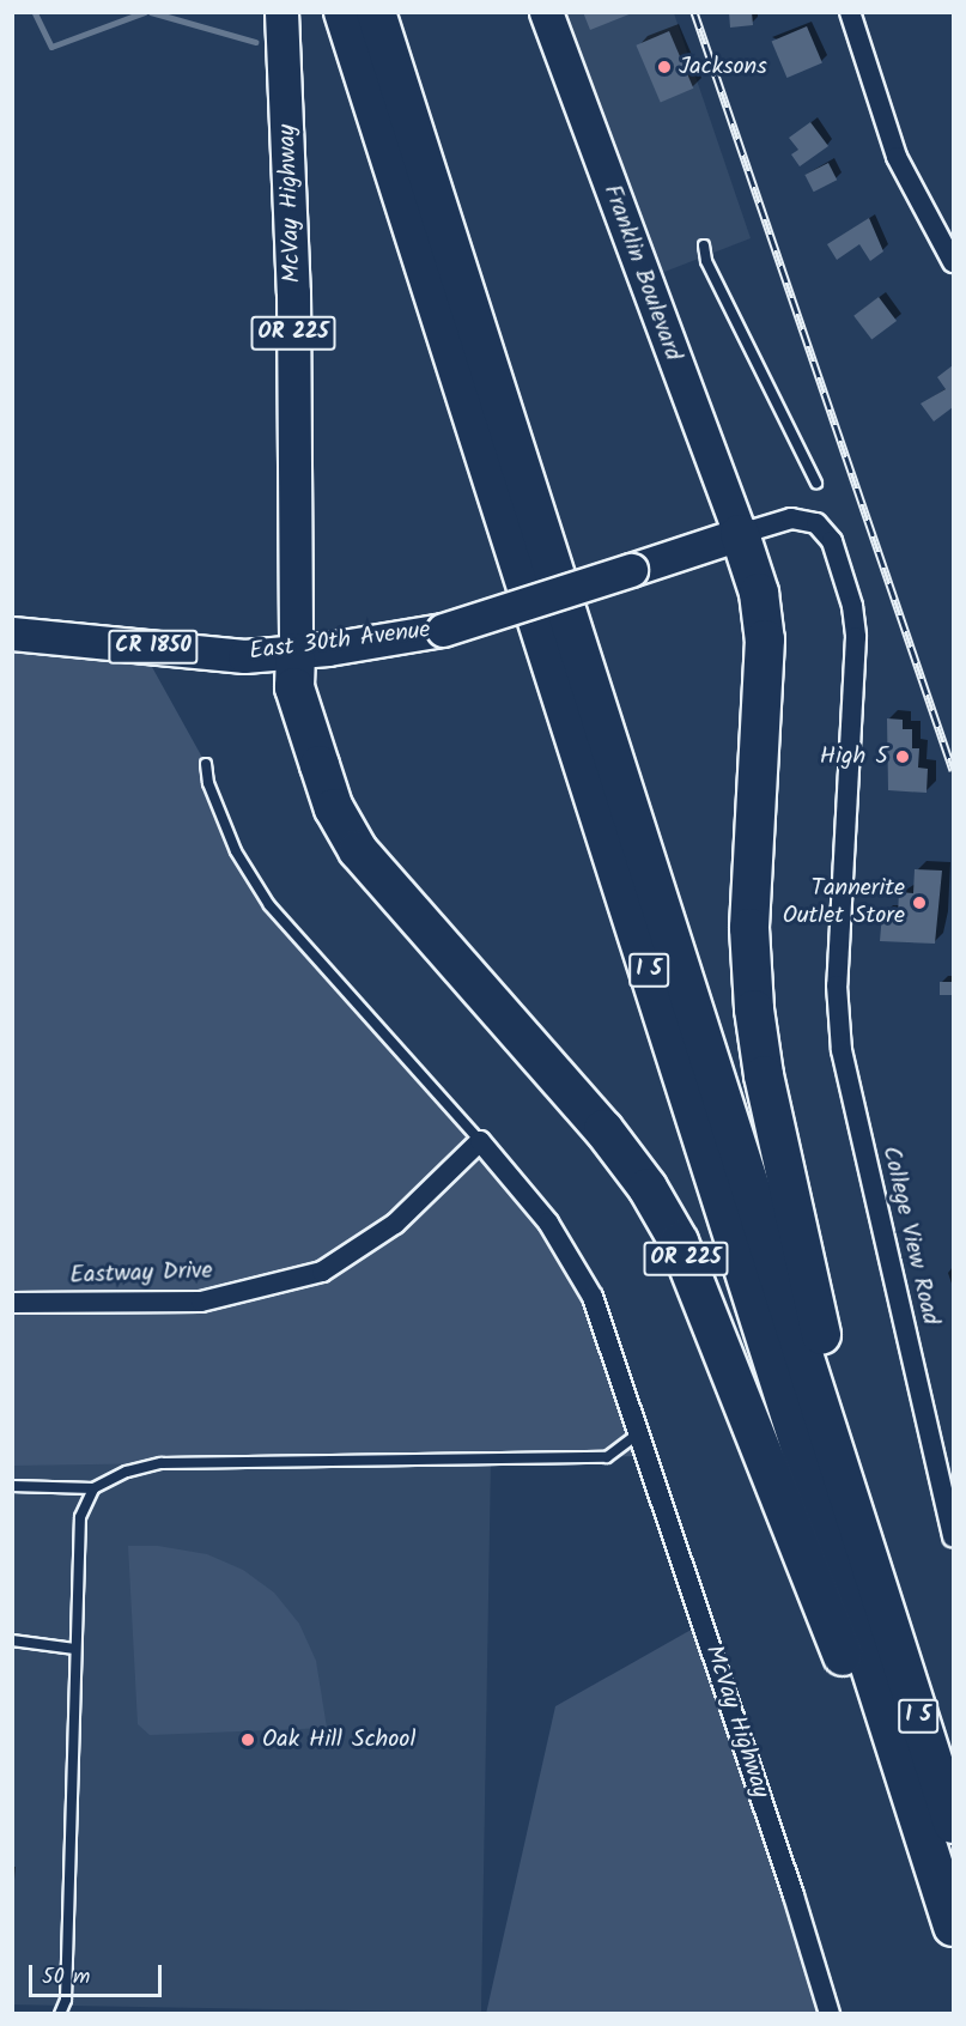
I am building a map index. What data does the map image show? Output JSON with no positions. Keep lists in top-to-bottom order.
{
  "streets": {
    "highway": ["OR 225", "I 5"],
    "main road": [
      "McVay Highway",
      "Franklin Boulevard",
      "East 30th Avenue",
      "CR 1850"
    ],
    "street": ["College View Road", "Eastway Drive"]
  },
  "crossings": [
    ["McVay Highway", "OR 225"],
    ["McVay Highway", "East 30th Avenue"],
    ["Franklin Boulevard", "East 30th Avenue"],
    ["Franklin Boulevard", "College View Road"],
    ["OR 225", "East 30th Avenue"],
    ["East 30th Avenue", "College View Road"]
  ],
  "places": [
    "Jacksons",
    "High 5",
    "Tannerite Outlet Store",
    "Oak Hill School"
  ],
  "scale_bar": "50 m"
}
